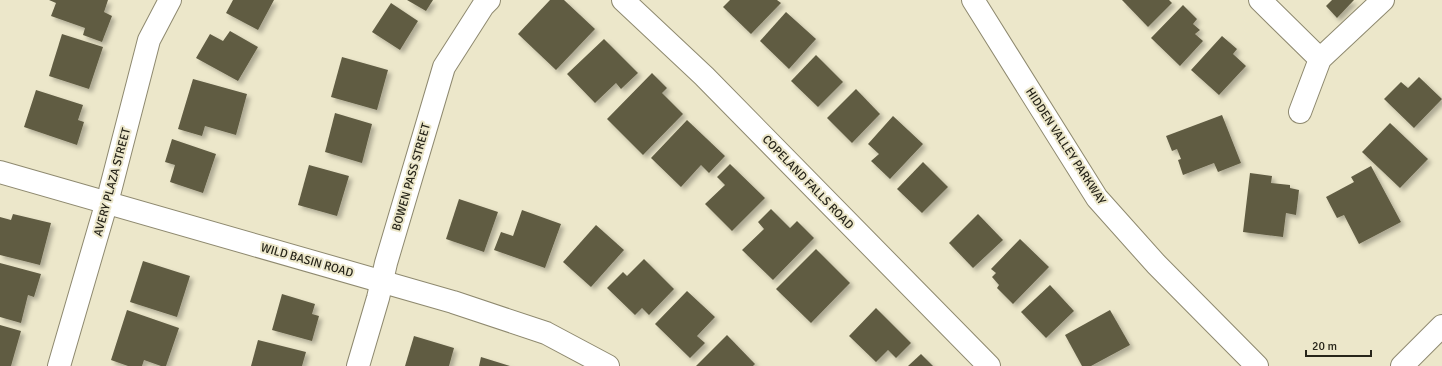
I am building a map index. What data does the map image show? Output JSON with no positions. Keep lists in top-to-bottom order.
{
  "streets": {
    "street": [
      "HIDDEN VALLEY PARKWAY",
      "BOWEN PASS STREET",
      "AVERY PLAZA STREET",
      "COPELAND FALLS ROAD",
      "WILD BASIN ROAD"
    ]
  },
  "crossings": [
    ["BOWEN PASS STREET", "WILD BASIN ROAD"],
    ["AVERY PLAZA STREET", "WILD BASIN ROAD"]
  ],
  "scale_bar": "20 m"
}
